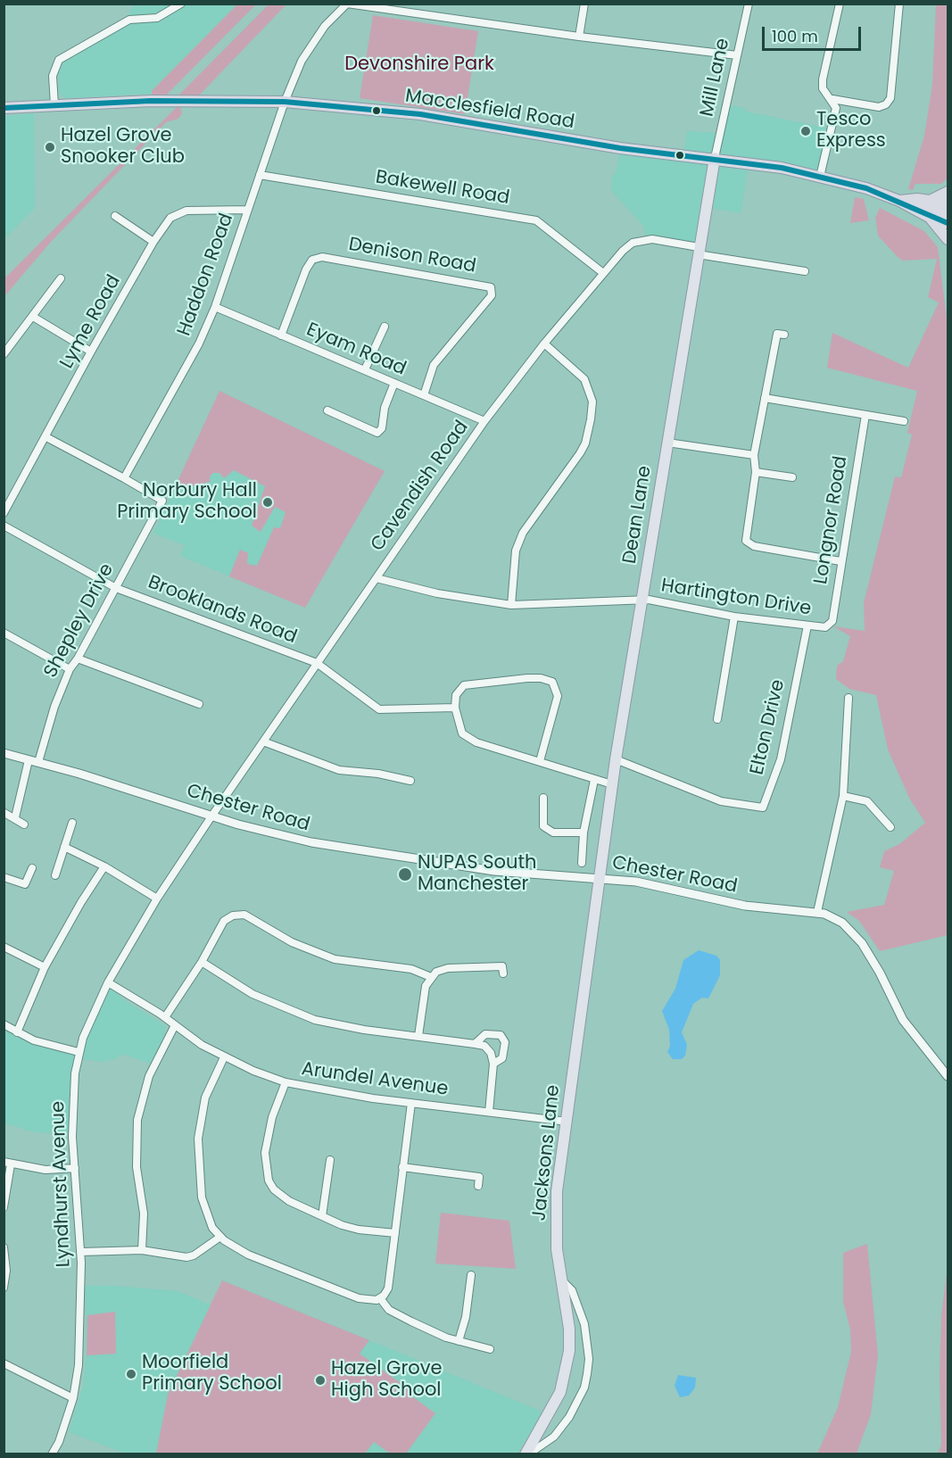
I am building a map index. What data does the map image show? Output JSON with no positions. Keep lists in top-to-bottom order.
{
  "streets": {
    "highway": ["Macclesfield Road"],
    "main road": ["Dean Lane", "Jacksons Lane"],
    "street": [
      "Mill Lane",
      "Bakewell Road",
      "Denison Road",
      "Haddon Road",
      "Lyme Road",
      "Eyam Road",
      "Cavendish Road",
      "Longnor Road",
      "Hartington Drive",
      "Brooklands Road",
      "Shepley Drive",
      "Elton Drive",
      "Chester Road",
      "Arundel Avenue",
      "Lyndhurst Avenue"
    ]
  },
  "crossings": [
    ["Mill Lane", "Macclesfield Road"],
    ["Mill Lane", "Dean Lane"],
    ["Macclesfield Road", "Haddon Road"],
    ["Macclesfield Road", "Dean Lane"],
    ["Bakewell Road", "Haddon Road"],
    ["Bakewell Road", "Cavendish Road"],
    ["Denison Road", "Eyam Road"],
    ["Haddon Road", "Lyme Road"],
    ["Haddon Road", "Eyam Road"],
    ["Haddon Road", "Shepley Drive"],
    ["Eyam Road", "Cavendish Road"],
    ["Cavendish Road", "Dean Lane"],
    ["Cavendish Road", "Hartington Drive"],
    ["Cavendish Road", "Brooklands Road"],
    ["Cavendish Road", "Chester Road"],
    ["Cavendish Road", "Lyndhurst Avenue"],
    ["Dean Lane", "Hartington Drive"],
    ["Dean Lane", "Elton Drive"],
    ["Dean Lane", "Chester Road"],
    ["Dean Lane", "Jacksons Lane"],
    ["Longnor Road", "Hartington Drive"],
    ["Hartington Drive", "Elton Drive"],
    ["Brooklands Road", "Shepley Drive"],
    ["Shepley Drive", "Chester Road"],
    ["Chester Road", "Jacksons Lane"],
    ["Chester Road", "Lyndhurst Avenue"],
    ["Arundel Avenue", "Jacksons Lane"],
    ["Arundel Avenue", "Lyndhurst Avenue"]
  ],
  "parks": ["Devonshire Park"],
  "places": [
    "Tesco Express",
    "Hazel Grove Snooker Club",
    "Norbury Hall Primary School",
    "NUPAS South Manchester",
    "Moorfield Primary School",
    "Hazel Grove High School"
  ],
  "scale_bar": "100 m"
}
